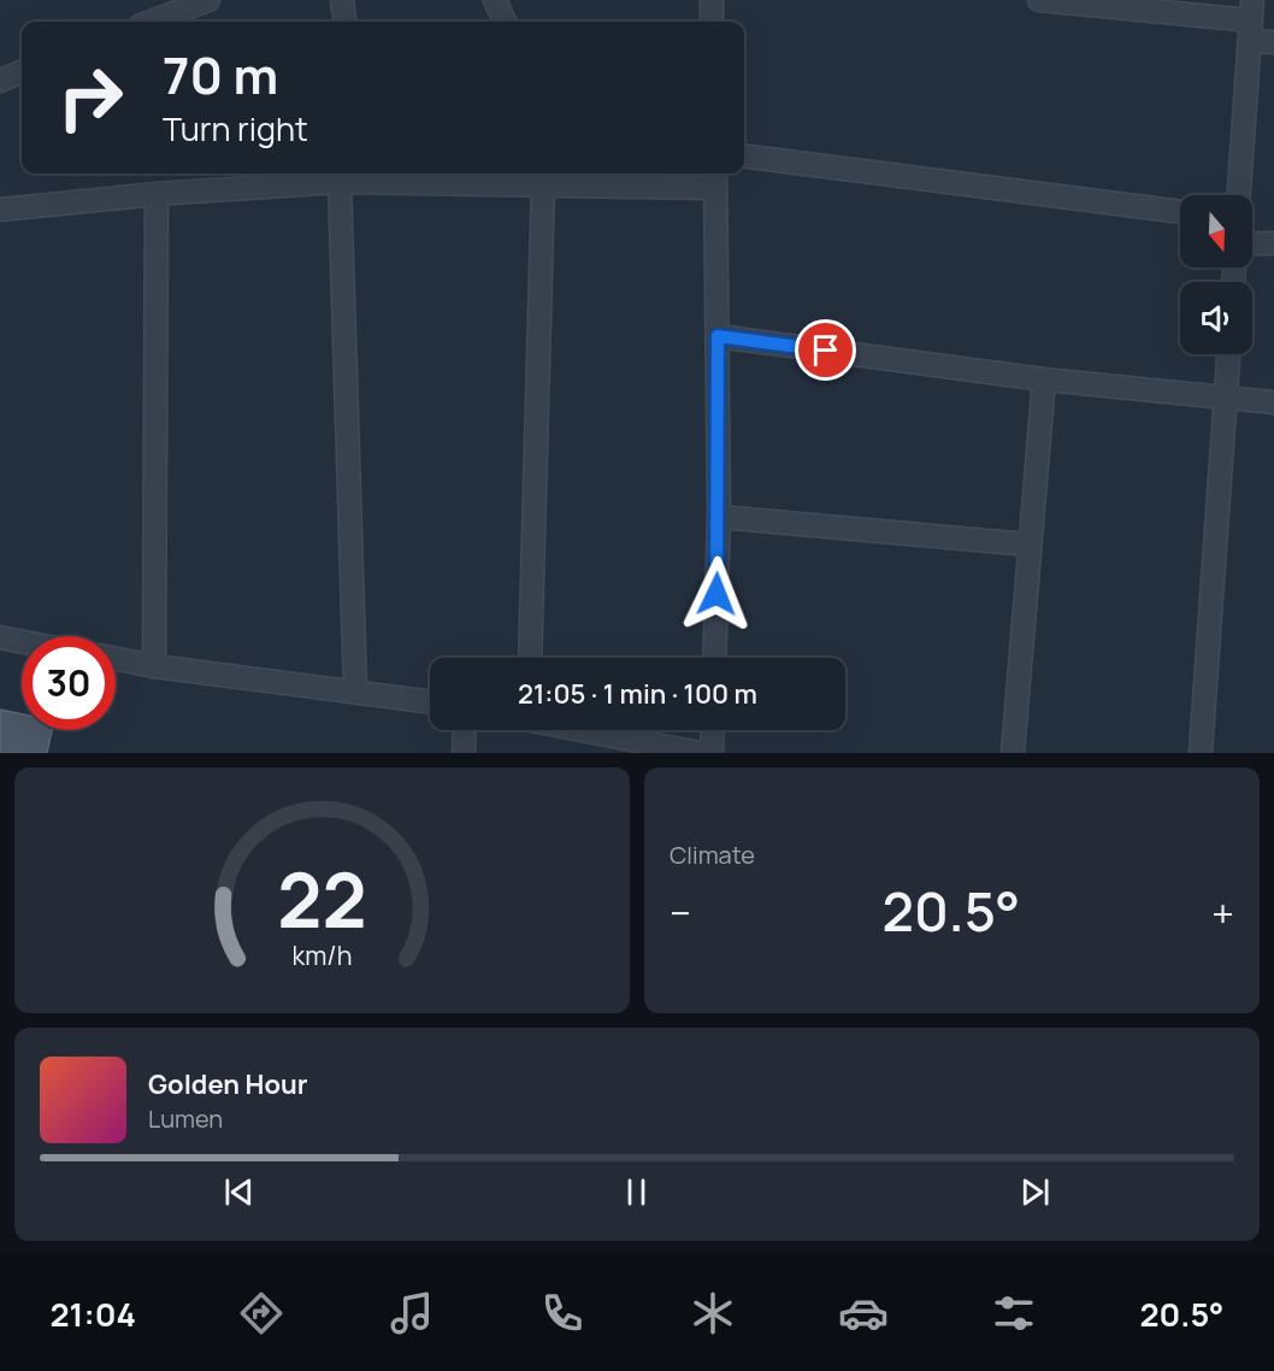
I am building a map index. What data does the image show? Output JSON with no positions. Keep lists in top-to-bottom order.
{
  "north": "bottom",
  "page": {
    "turn": ["70 m", "Turn right"],
    "limit": "30",
    "trip": "21:05 · 1 min · 100 m",
    "tile": "Climate",
    "heat": ["−", "20.5°", "+"],
    "song": ["Golden Hour", "Lumen"],
    "tabs": ["21:04", "20.5°"],
    "gauge": ["22", "km/h"]
  }
}
